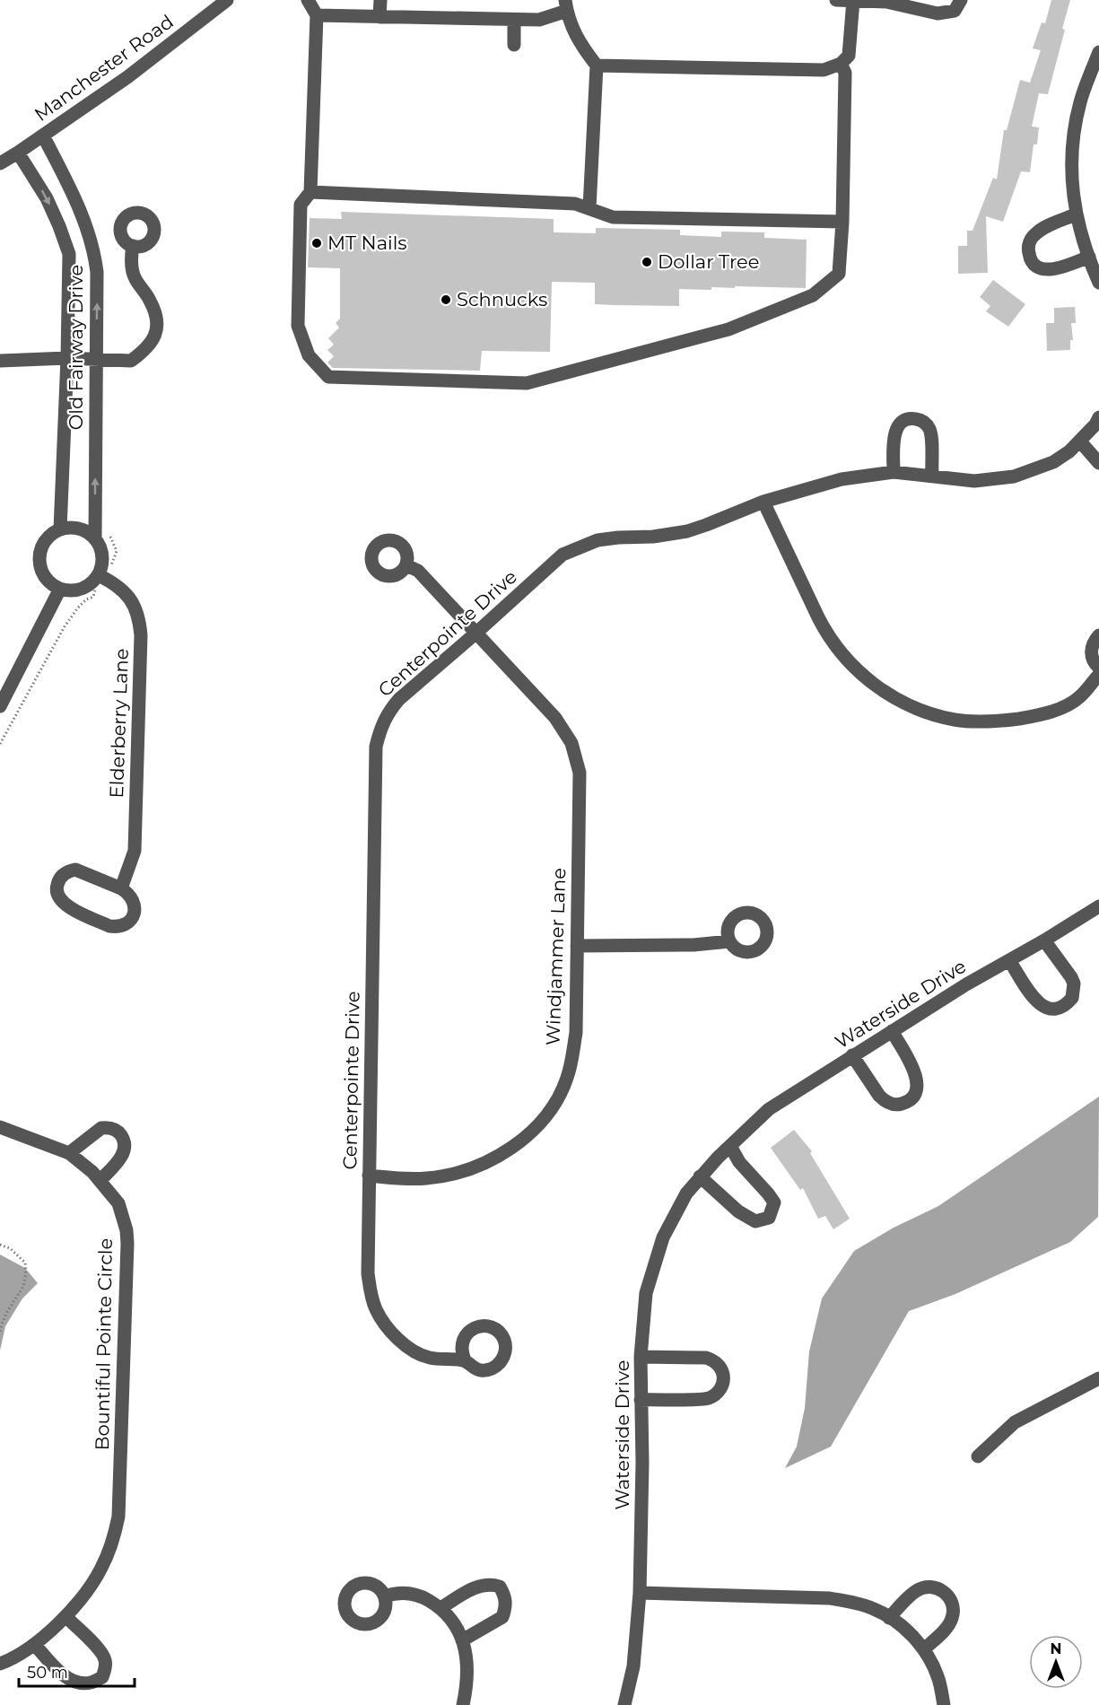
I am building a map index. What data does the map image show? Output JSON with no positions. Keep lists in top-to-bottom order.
{
  "streets": {
    "street": [
      "Manchester Road",
      "Old Fairway Drive",
      "Centerpointe Drive",
      "Elderberry Lane",
      "Windjammer Lane",
      "Waterside Drive",
      "Bountiful Pointe Circle"
    ]
  },
  "crossings": [
    ["Manchester Road", "Old Fairway Drive"],
    ["Old Fairway Drive", "Elderberry Lane"],
    ["Centerpointe Drive", "Windjammer Lane"]
  ],
  "places": ["MT Nails", "Dollar Tree", "Schnucks"],
  "scale_bar": "50 m",
  "north": "top"
}
